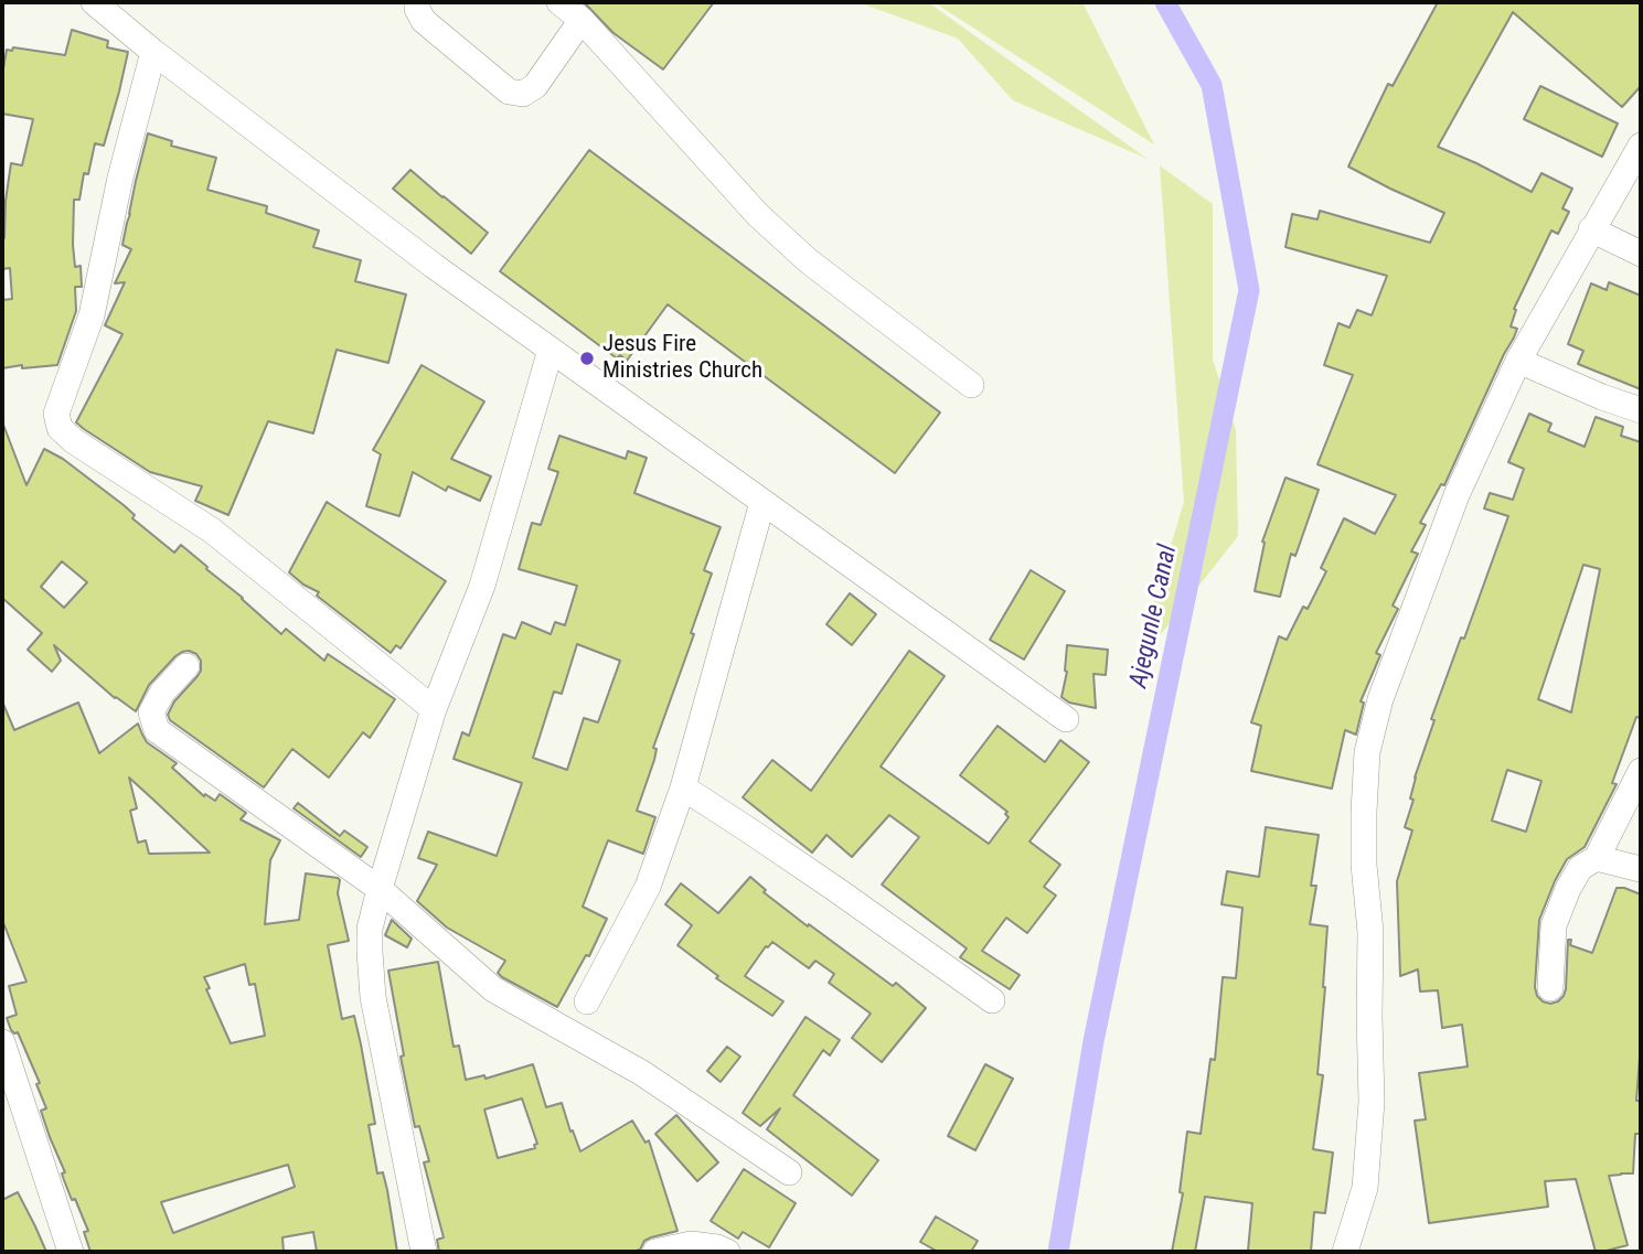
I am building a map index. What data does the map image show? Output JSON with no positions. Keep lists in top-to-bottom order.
{
  "water": ["Ajegunle Canal"],
  "places": ["Jesus Fire Ministries Church"]
}
